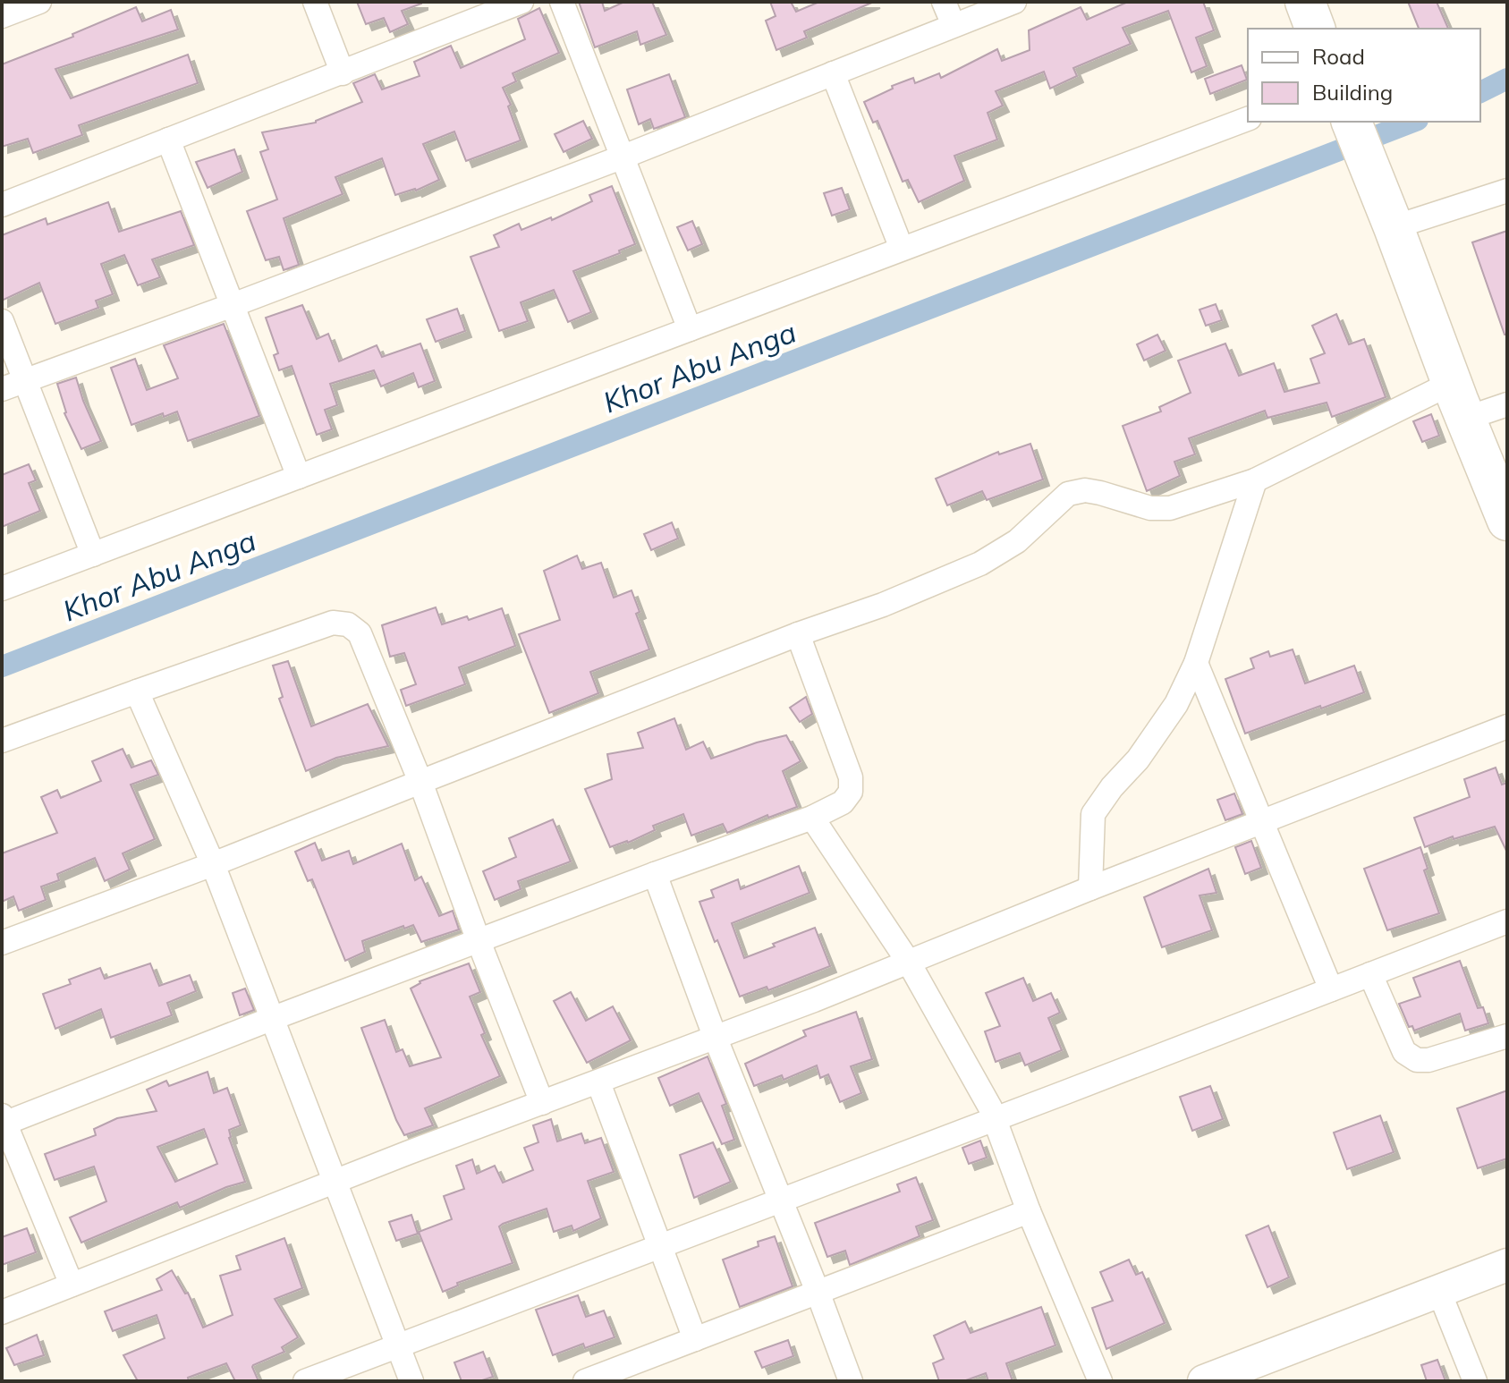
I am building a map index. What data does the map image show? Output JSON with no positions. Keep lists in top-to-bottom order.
{
  "water": ["Khor Abu Anga"],
  "legend": ["Road", "Building"]
}
